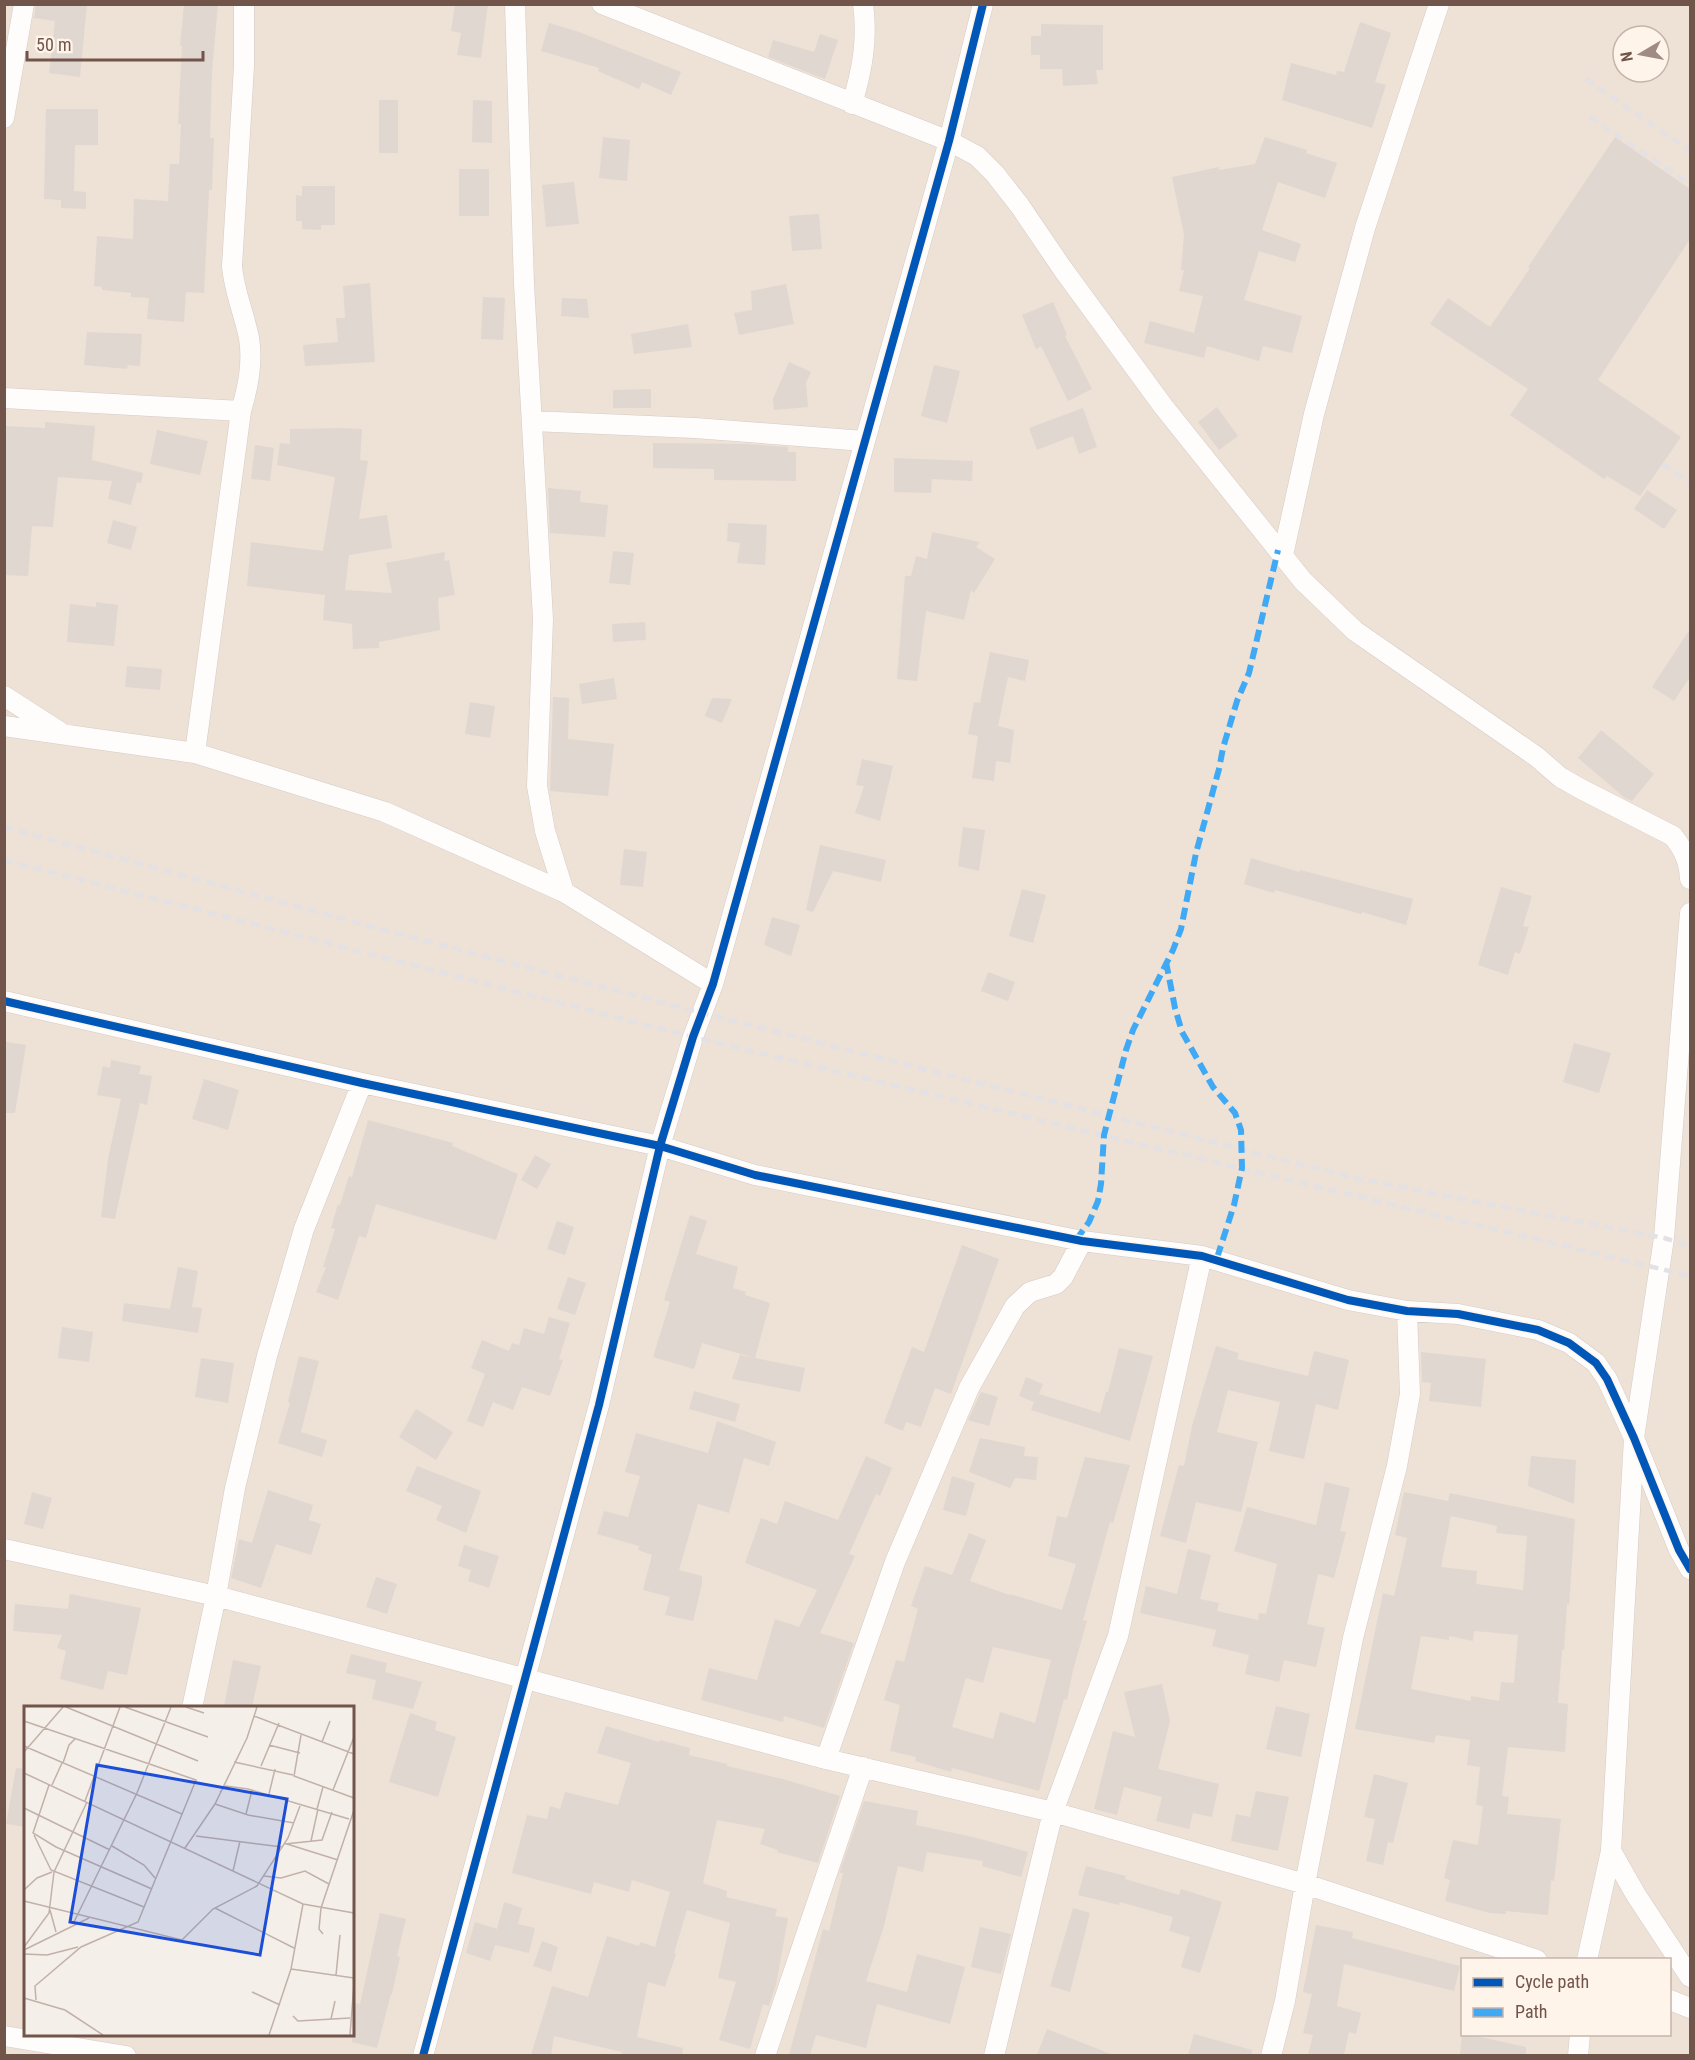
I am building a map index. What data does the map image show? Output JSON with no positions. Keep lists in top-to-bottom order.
{
  "legend": ["Cycle path", "Path"],
  "scale_bar": "50 m",
  "north": "left"
}
